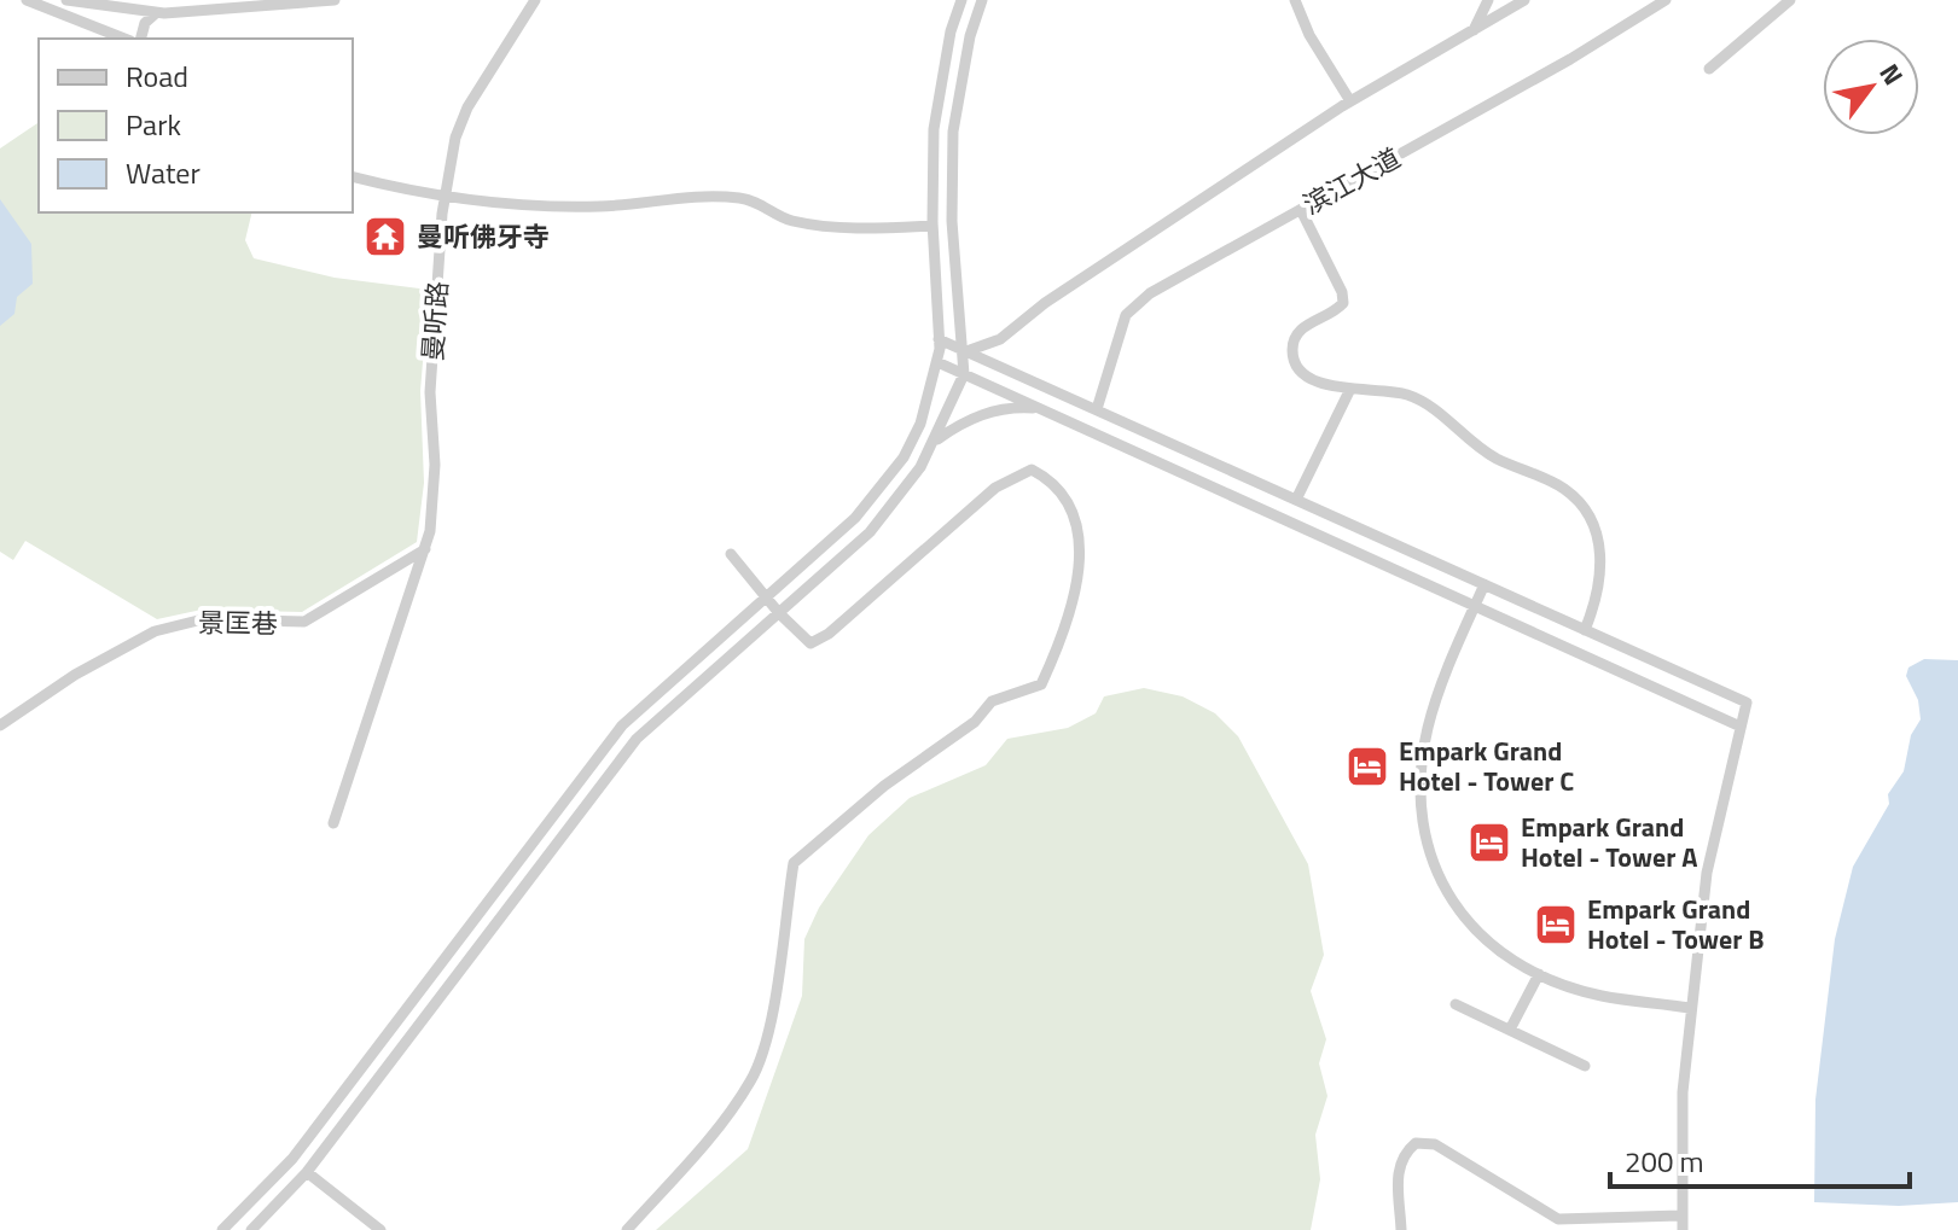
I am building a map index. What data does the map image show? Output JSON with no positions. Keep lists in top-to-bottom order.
{
  "streets": {
    "street": ["滨江大道", "曼听路", "景匡巷"]
  },
  "crossings": [
    ["曼听路", "景匡巷"]
  ],
  "places": {
    "temple": ["曼听佛牙寺"],
    "hotel": ["Empark Grand Hotel - Tower C", "Empark Grand Hotel - Tower A", "Empark Grand Hotel - Tower B"]
  },
  "legend": ["Road", "Park", "Water"],
  "scale_bar": "200 m",
  "north": "top right"
}
